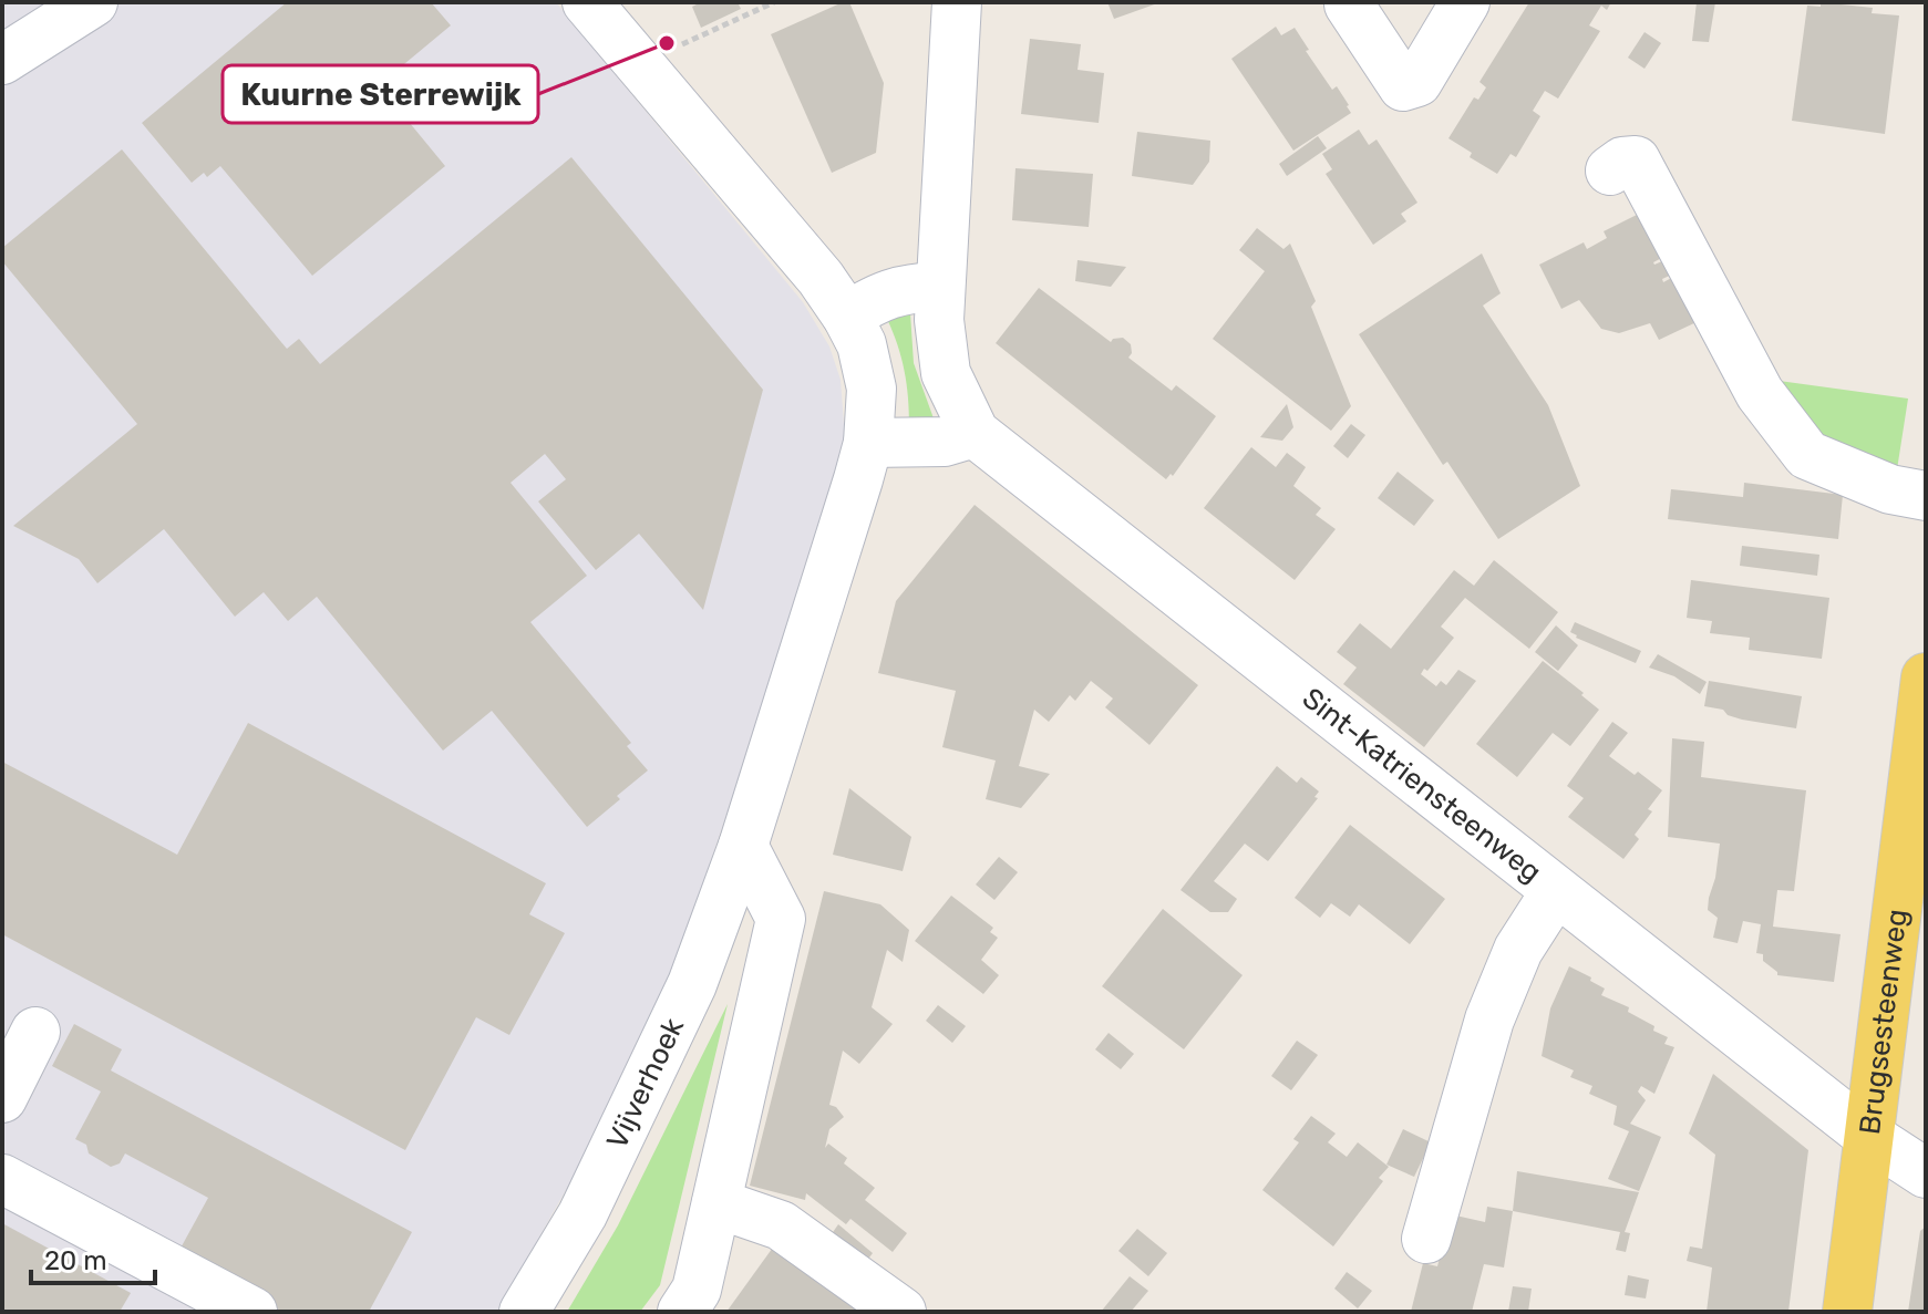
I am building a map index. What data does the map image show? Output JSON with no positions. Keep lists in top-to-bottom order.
{
  "streets": {
    "main road": ["Brugsesteenweg"],
    "street": ["Sint-Katriensteenweg", "Vijverhoek"]
  },
  "crossings": [
    ["Sint-Katriensteenweg", "Brugsesteenweg"]
  ],
  "places": ["Kuurne Sterrewijk"],
  "scale_bar": "20 m"
}
